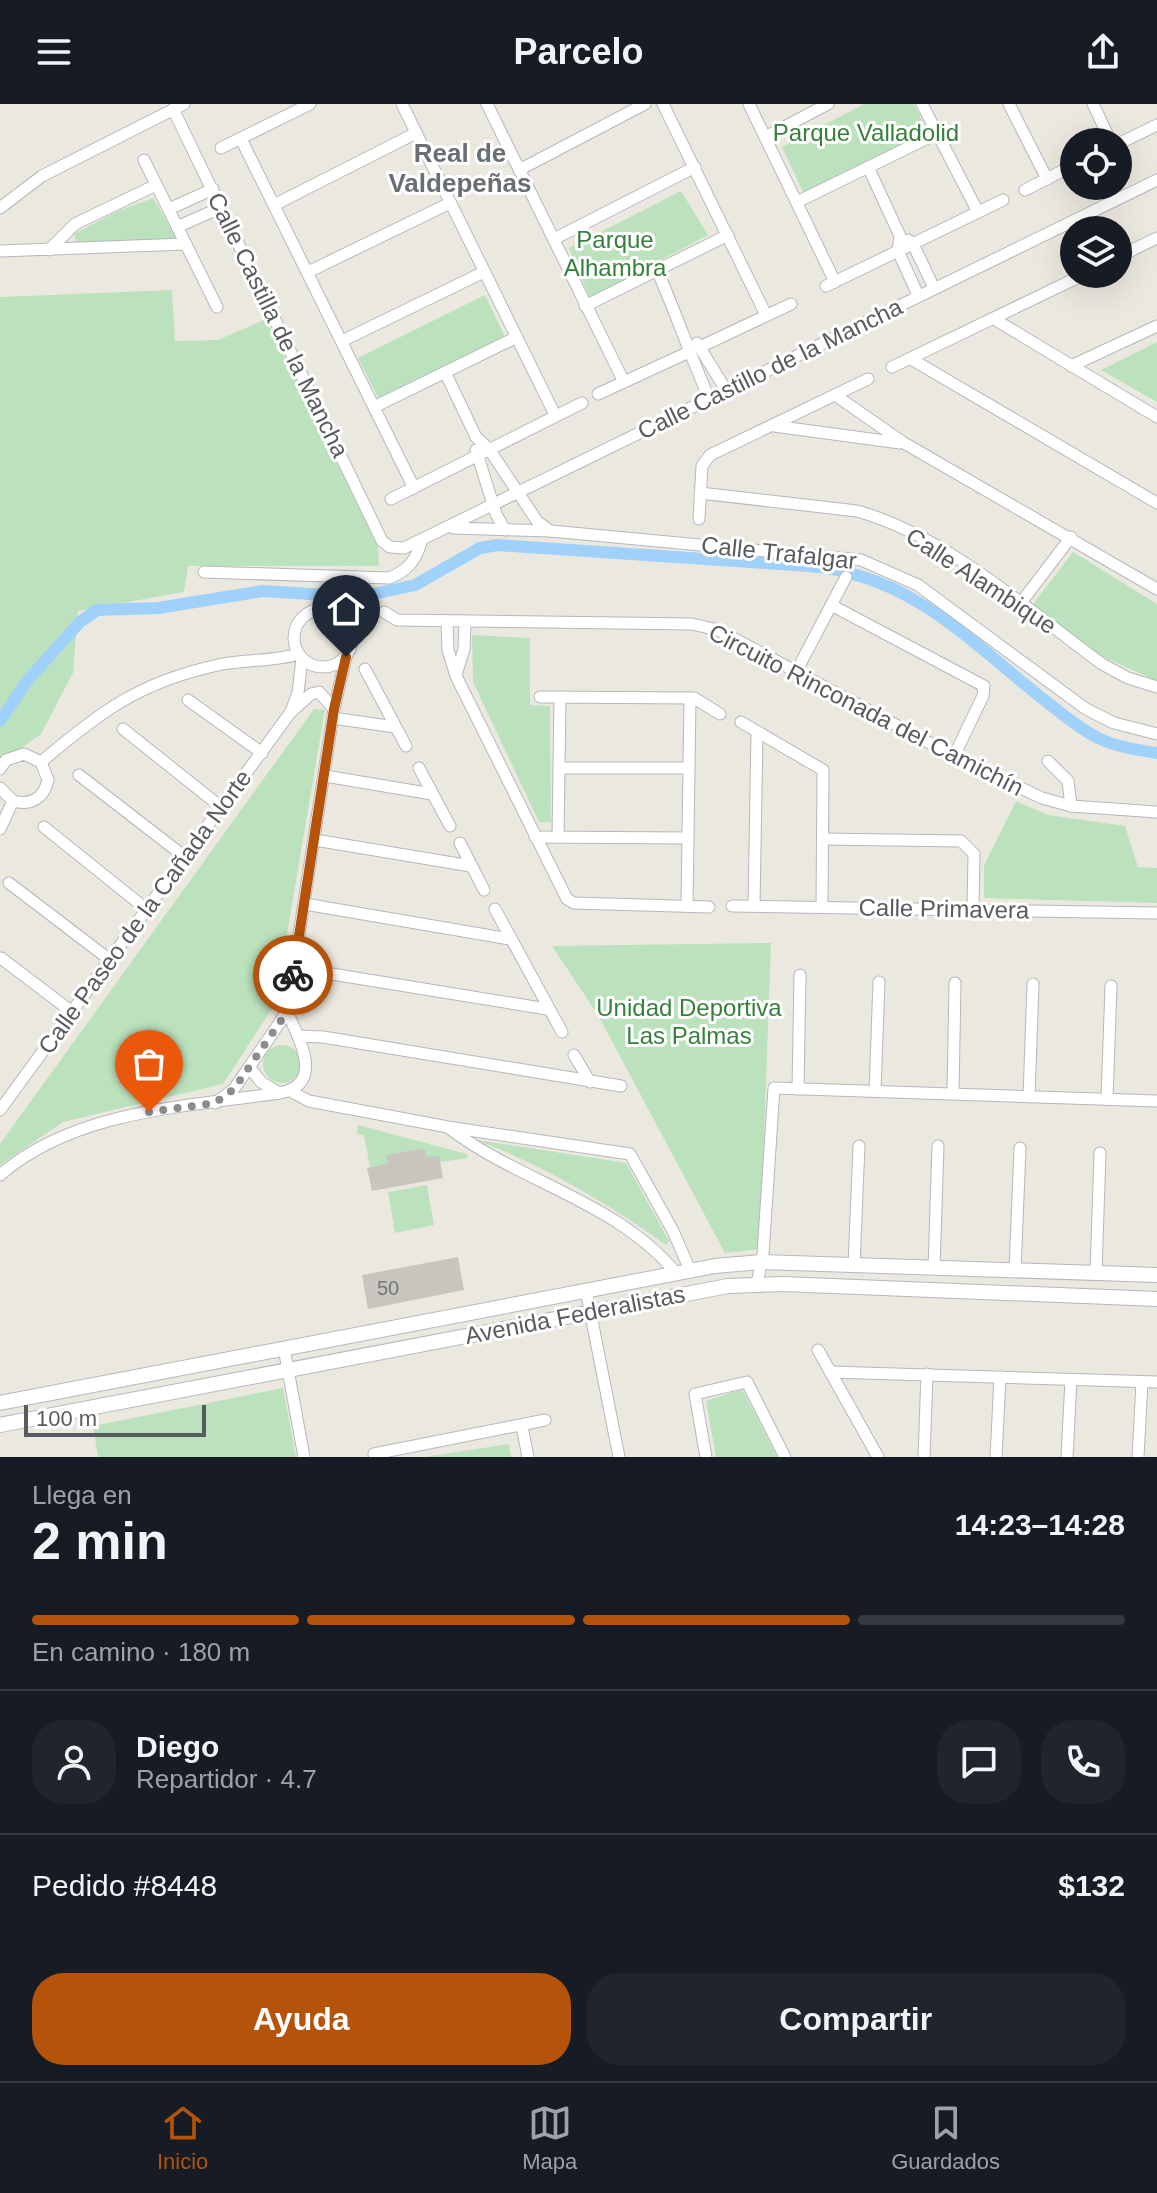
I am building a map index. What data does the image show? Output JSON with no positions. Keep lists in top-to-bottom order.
{
  "streets": {
    "street": [
      "Calle Castilla de la Mancha",
      "Calle Castillo de la Mancha",
      "Calle Trafalgar",
      "Calle Alambique",
      "Circuito Rinconada del Camichín",
      "Calle Primavera",
      "Calle Paseo de la Cañada Norte",
      "Avenida Federalistas"
    ]
  },
  "crossings": [
    ["Calle Castilla de la Mancha", "Calle Castillo de la Mancha"],
    ["Calle Castillo de la Mancha", "Calle Trafalgar"]
  ],
  "districts": ["Real de Valdepeñas"],
  "parks": ["Parque Valladolid", "Parque Alhambra", "Unidad Deportiva Las Palmas"],
  "house_numbers": ["50"],
  "scale_bar": "100 m",
  "page": {
    "header": "Parcelo",
    "scale": "100 m",
    "heading": ["2 min", "Llega en", "14:23–14:28"],
    "panel": [
      "Diego",
      "Repartidor · 4.7",
      "Pedido #8448",
      "$132"
    ],
    "bar": "En camino · 180 m",
    "buttons": ["Ayuda", "Compartir"],
    "tabs": ["Inicio", "Mapa", "Guardados"]
  }
}
